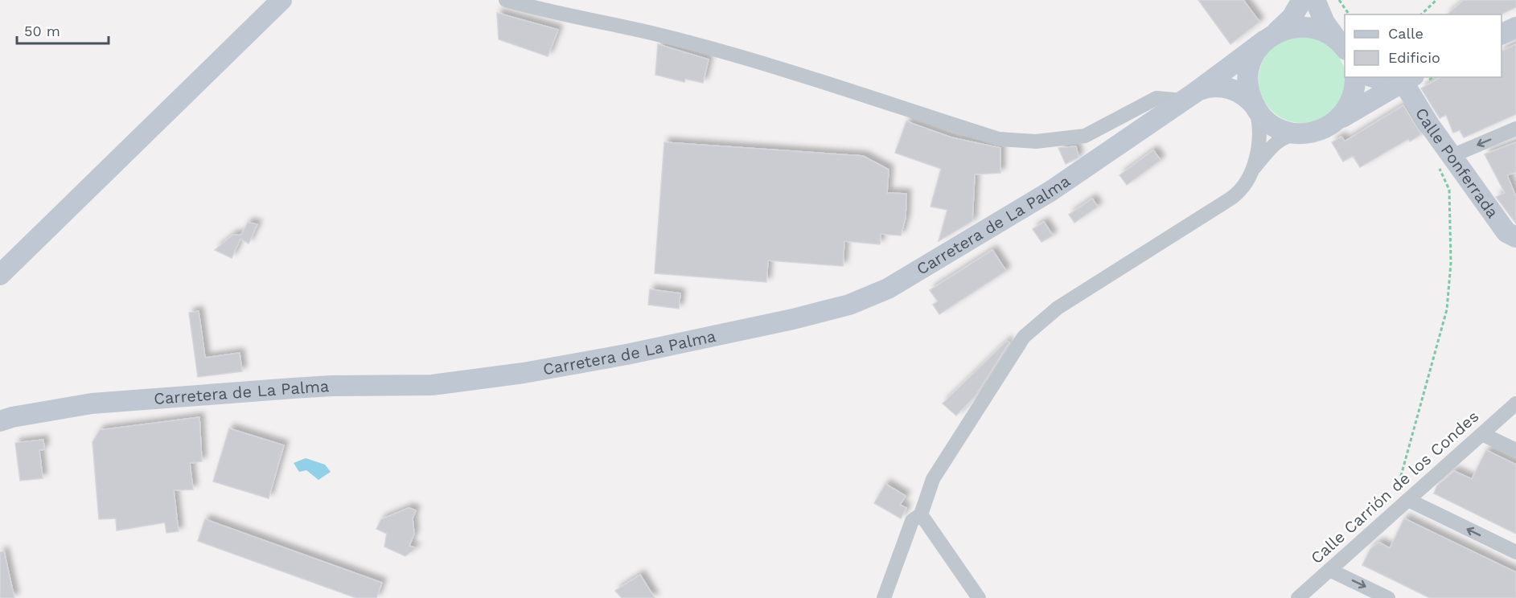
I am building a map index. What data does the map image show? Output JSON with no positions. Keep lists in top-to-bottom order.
{
  "streets": {
    "main road": ["Calle Ponferrada", "Carretera de La Palma"],
    "street": ["Calle Carrión de los Condes"]
  },
  "legend": ["Calle", "Edificio"],
  "scale_bar": "50 m"
}
